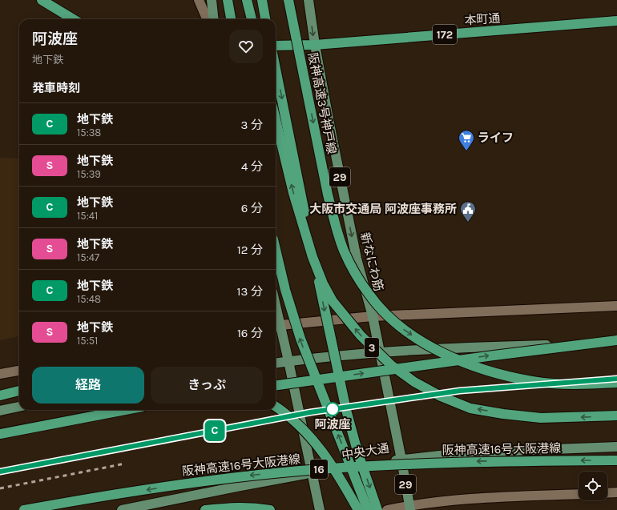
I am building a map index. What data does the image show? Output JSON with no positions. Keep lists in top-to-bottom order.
{
  "streets": {
    "highway": [
      "本町通",
      "172",
      "阪神高速3号神戸線",
      "3",
      "阪神高速16号大阪港線",
      "16"
    ],
    "main road": ["29", "新なにわ筋", "中央大通"]
  },
  "crossings": [
    ["本町通", "新なにわ筋"],
    ["新なにわ筋", "中央大通"]
  ],
  "one_way": ["阪神高速3号神戸線", "新なにわ筋"],
  "places": {
    "supermarket": ["ライフ"],
    "public building": ["大阪市交通局 阿波座事務所"],
    "other": ["阿波座"]
  },
  "lines": ["metro line C"],
  "page": {
    "on_map": "C",
    "heading": [
      ["阿波座", "地下鉄"],
      "発車時刻"
    ],
    "list": [
      {
        "mark": "C",
        "name": "地下鉄",
        "note": "15:38",
        "value": "3 分"
      },
      {
        "mark": "S",
        "name": "地下鉄",
        "note": "15:39",
        "value": "4 分"
      },
      {
        "mark": "C",
        "name": "地下鉄",
        "note": "15:41",
        "value": "6 分"
      },
      {
        "mark": "S",
        "name": "地下鉄",
        "note": "15:47",
        "value": "12 分"
      },
      {
        "mark": "C",
        "name": "地下鉄",
        "note": "15:48",
        "value": "13 分"
      },
      {
        "mark": "S",
        "name": "地下鉄",
        "note": "15:51",
        "value": "16 分"
      }
    ],
    "buttons": ["経路", "きっぷ"]
  }
}
